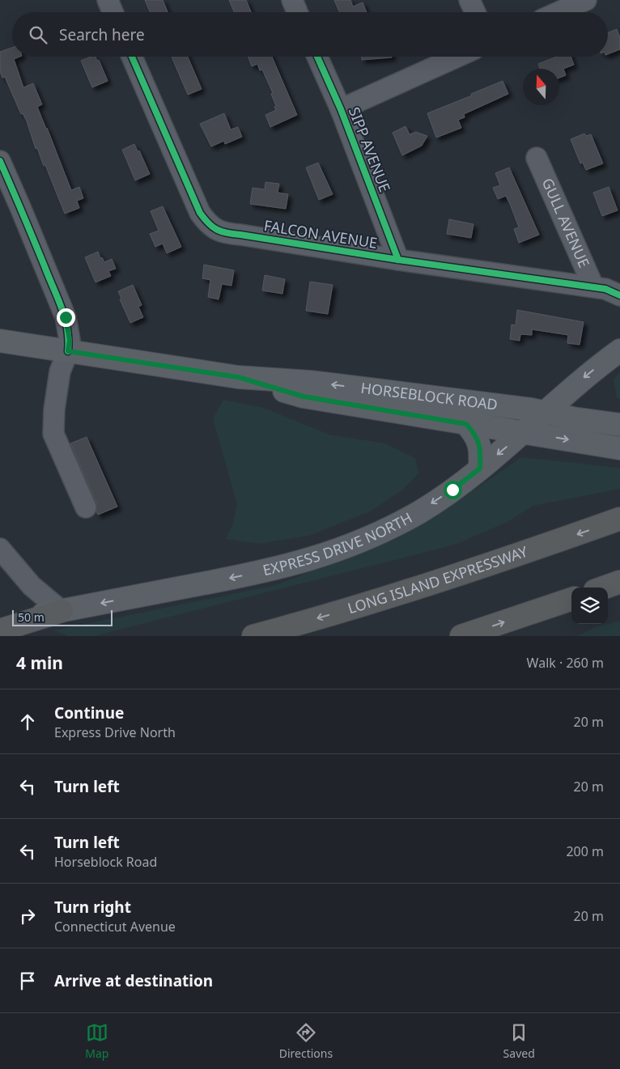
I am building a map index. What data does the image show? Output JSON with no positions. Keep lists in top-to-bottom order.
{
  "streets": {
    "highway": ["LONG ISLAND EXPRESSWAY"],
    "main road": ["HORSEBLOCK ROAD", "EXPRESS DRIVE NORTH"],
    "street": ["SIPP AVENUE", "GULL AVENUE", "FALCON AVENUE"]
  },
  "crossings": [
    ["SIPP AVENUE", "FALCON AVENUE"],
    ["GULL AVENUE", "FALCON AVENUE"],
    ["HORSEBLOCK ROAD", "EXPRESS DRIVE NORTH"]
  ],
  "one_way": ["EXPRESS DRIVE NORTH"],
  "scale_bar": "50 m",
  "north": "top",
  "page": {
    "search": "Search here",
    "scale": "50 m",
    "heading": ["4 min", "Walk · 260 m"],
    "list": [
      ["Continue", "Express Drive North", "20 m"],
      ["Turn left", "20 m"],
      ["Turn left", "Horseblock Road", "200 m"],
      ["Turn right", "Connecticut Avenue", "20 m"],
      "Arrive at destination"
    ],
    "nav": ["Map", "Directions", "Saved"]
  }
}
